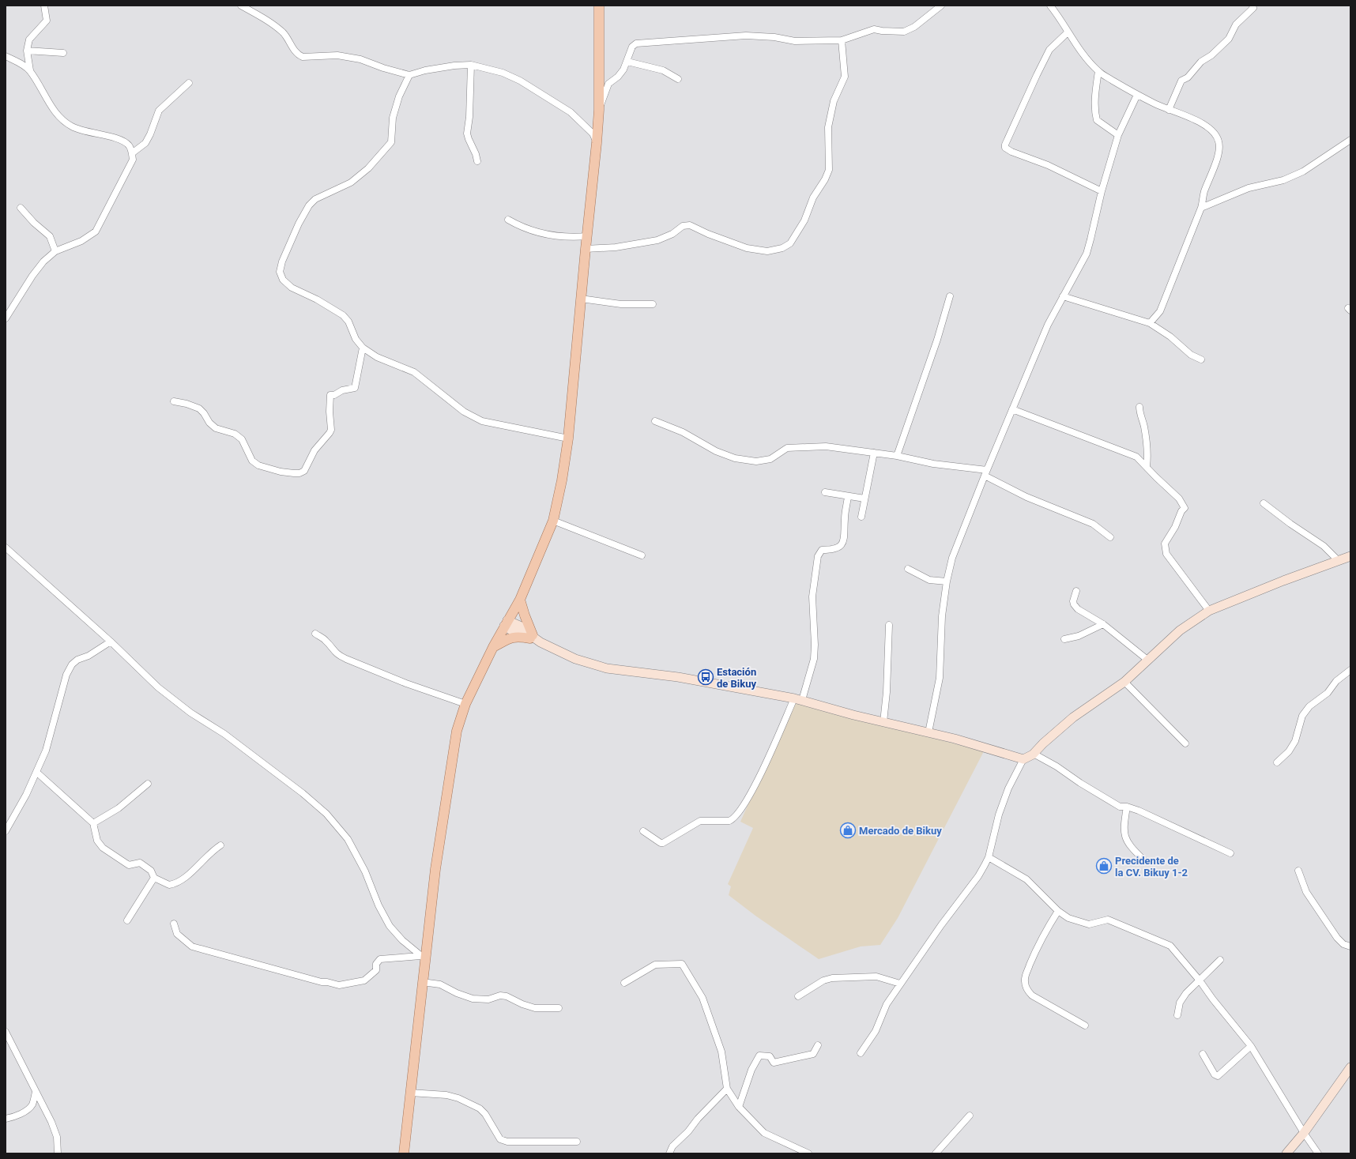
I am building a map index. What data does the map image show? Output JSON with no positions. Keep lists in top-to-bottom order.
{
  "places": {
    "bus stop": ["Estación de Bikuy"],
    "shop": ["Mercado de Bikuy", "Precidente de la CV. Bikuy 1-2"]
  }
}
